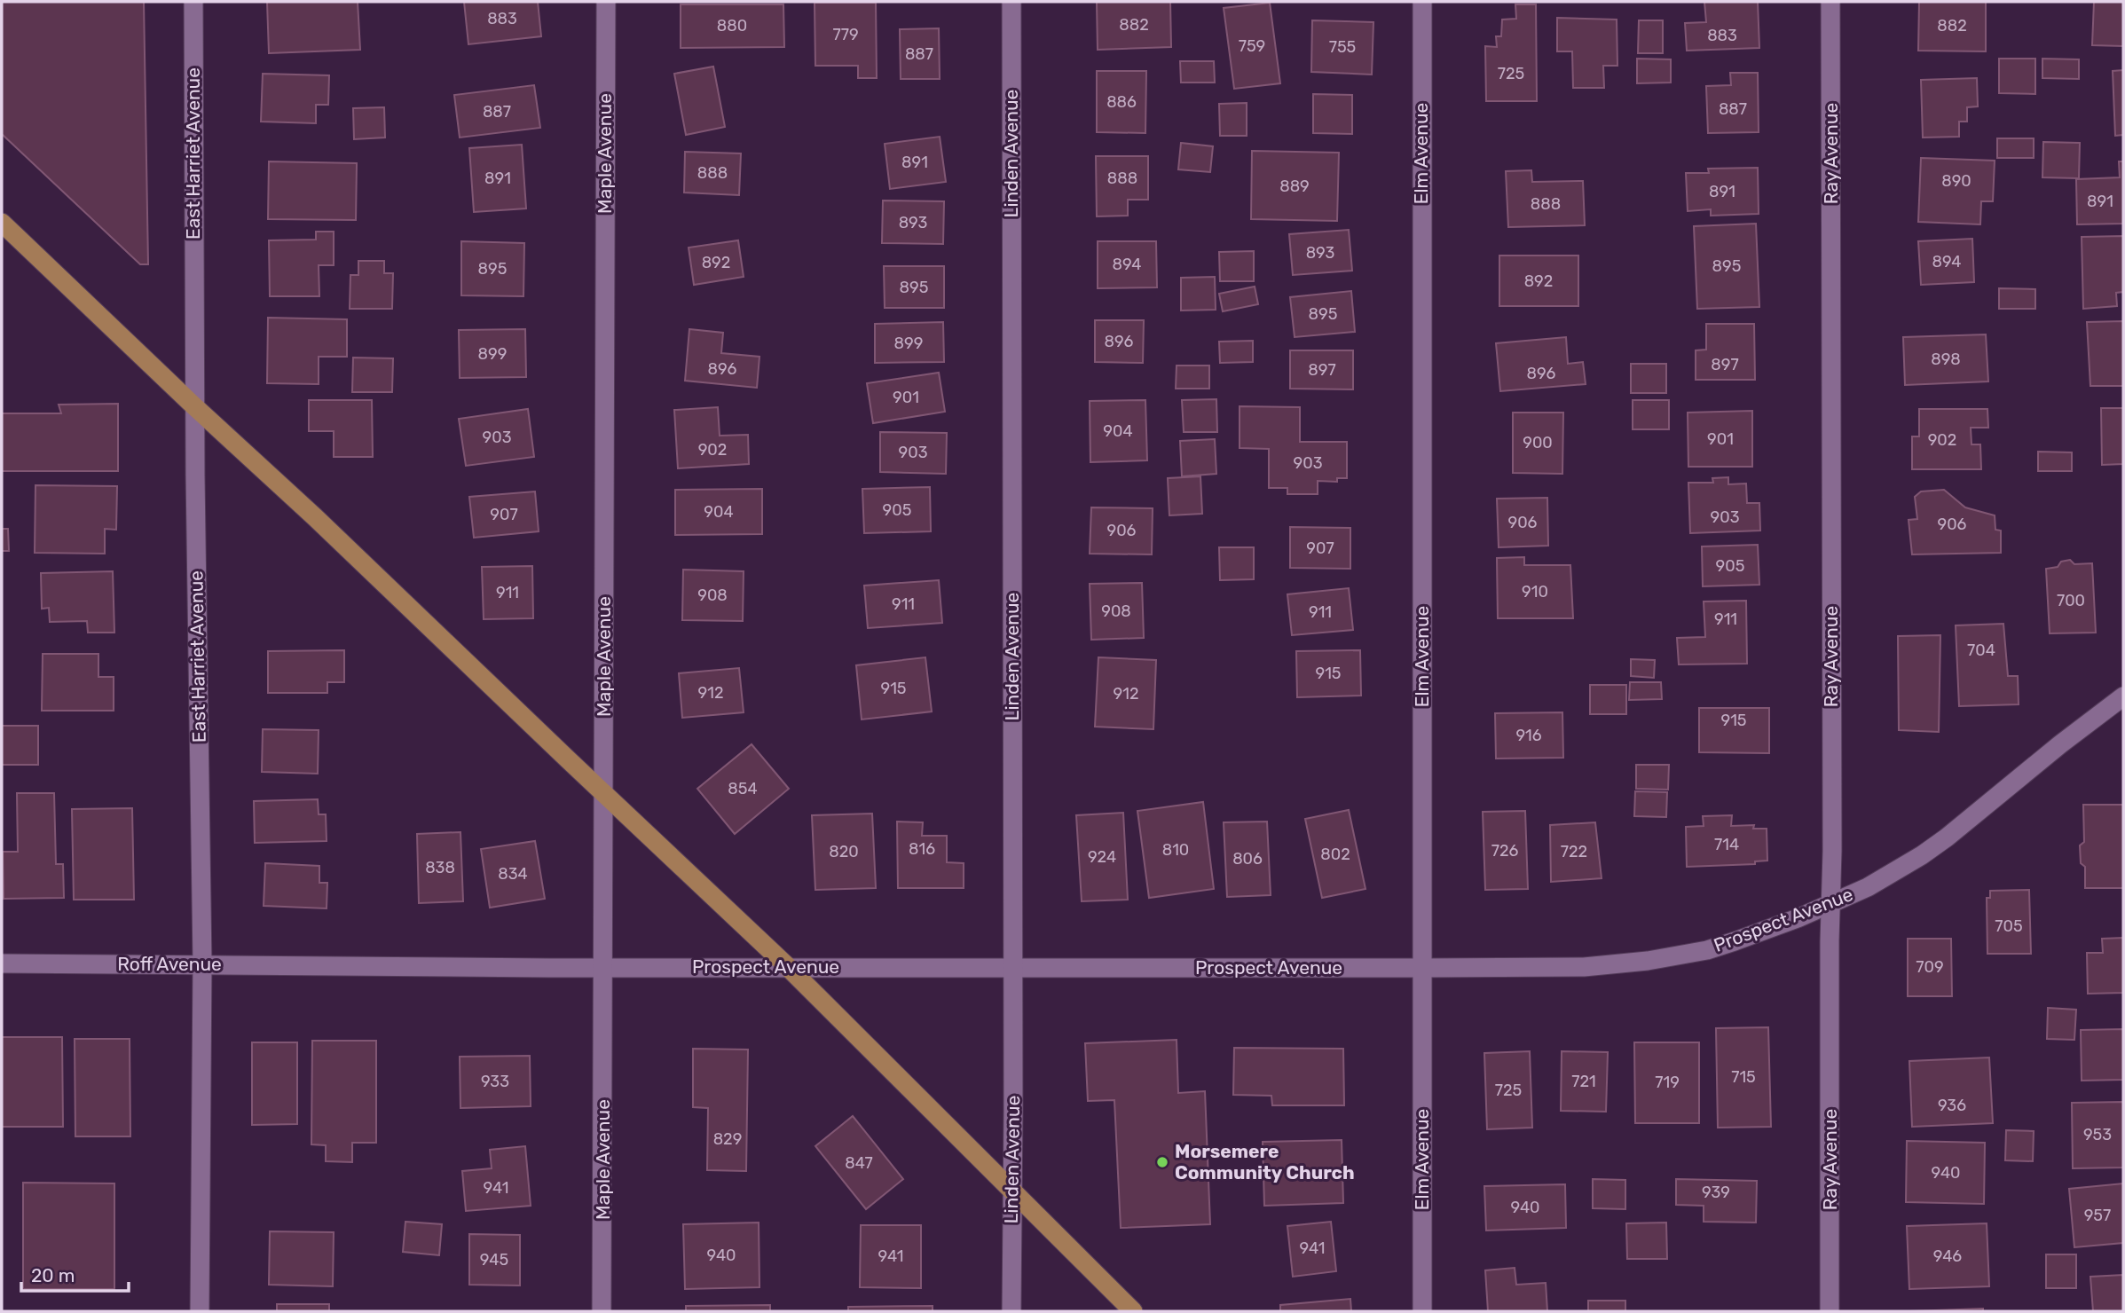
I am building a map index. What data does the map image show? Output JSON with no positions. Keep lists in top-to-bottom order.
{
  "streets": {
    "street": [
      "East Harriet Avenue",
      "Maple Avenue",
      "Linden Avenue",
      "Elm Avenue",
      "Ray Avenue",
      "Prospect Avenue",
      "Roff Avenue"
    ]
  },
  "crossings": [
    ["East Harriet Avenue", "Roff Avenue"],
    ["Maple Avenue", "Prospect Avenue"],
    ["Linden Avenue", "Prospect Avenue"],
    ["Elm Avenue", "Prospect Avenue"],
    ["Ray Avenue", "Prospect Avenue"],
    ["Prospect Avenue", "Roff Avenue"]
  ],
  "places": ["Morsemere Community Church"],
  "house_numbers": [
    "883",
    "882",
    "880",
    "882",
    "779",
    "883",
    "759",
    "755",
    "887",
    "725",
    "886",
    "887",
    "887",
    "891",
    "888",
    "891",
    "888",
    "890",
    "889",
    "891",
    "891",
    "888",
    "893",
    "893",
    "894",
    "892",
    "894",
    "895",
    "895",
    "892",
    "895",
    "895",
    "896",
    "899",
    "899",
    "898",
    "897",
    "896",
    "897",
    "896",
    "901",
    "904",
    "903",
    "901",
    "902",
    "900",
    "902",
    "903",
    "903",
    "905",
    "904",
    "907",
    "903",
    "906",
    "906",
    "906",
    "907",
    "905",
    "910",
    "911",
    "908",
    "700",
    "911",
    "908",
    "911",
    "911",
    "704",
    "915",
    "915",
    "912",
    "912",
    "915",
    "916",
    "854",
    "714",
    "816",
    "810",
    "726",
    "820",
    "722",
    "802",
    "924",
    "806",
    "838",
    "834",
    "705",
    "709",
    "715",
    "933",
    "721",
    "719",
    "725",
    "936",
    "953",
    "829",
    "847",
    "940",
    "941",
    "939",
    "940",
    "957",
    "941",
    "940",
    "941",
    "946",
    "945"
  ],
  "scale_bar": "20 m"
}
